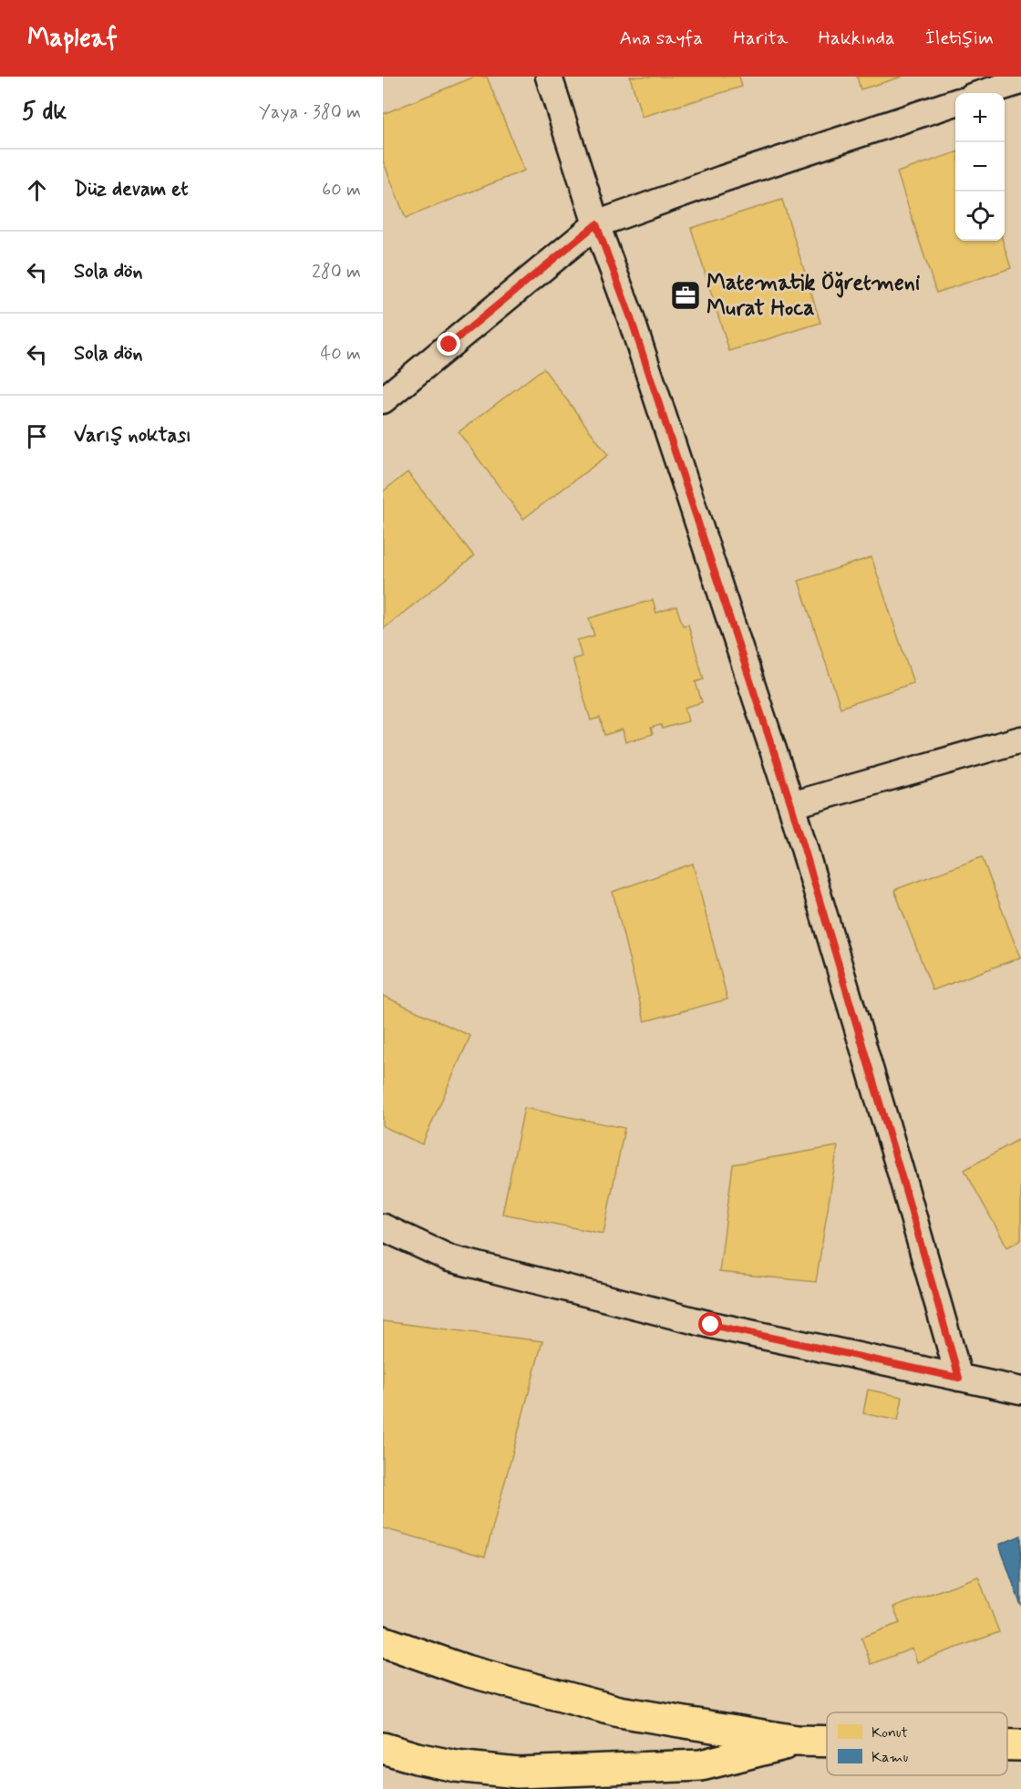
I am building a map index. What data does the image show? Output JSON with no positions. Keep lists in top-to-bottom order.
{
  "places": {
    "office": ["Matematik Öğretmeni Murat Hoca"]
  },
  "legend": ["Konut", "Kamu"],
  "page": {
    "header": "Mapleaf",
    "nav": [
      "Ana sayfa",
      "Harita",
      "Hakkında",
      "İletişim"
    ],
    "heading": ["5 dk", "Yaya · 380 m"],
    "map_buttons": ["+", "−"],
    "list": [
      ["Düz devam et", "60 m"],
      ["Sola dön", "280 m"],
      ["Sola dön", "40 m"],
      "Varış noktası"
    ]
  }
}
